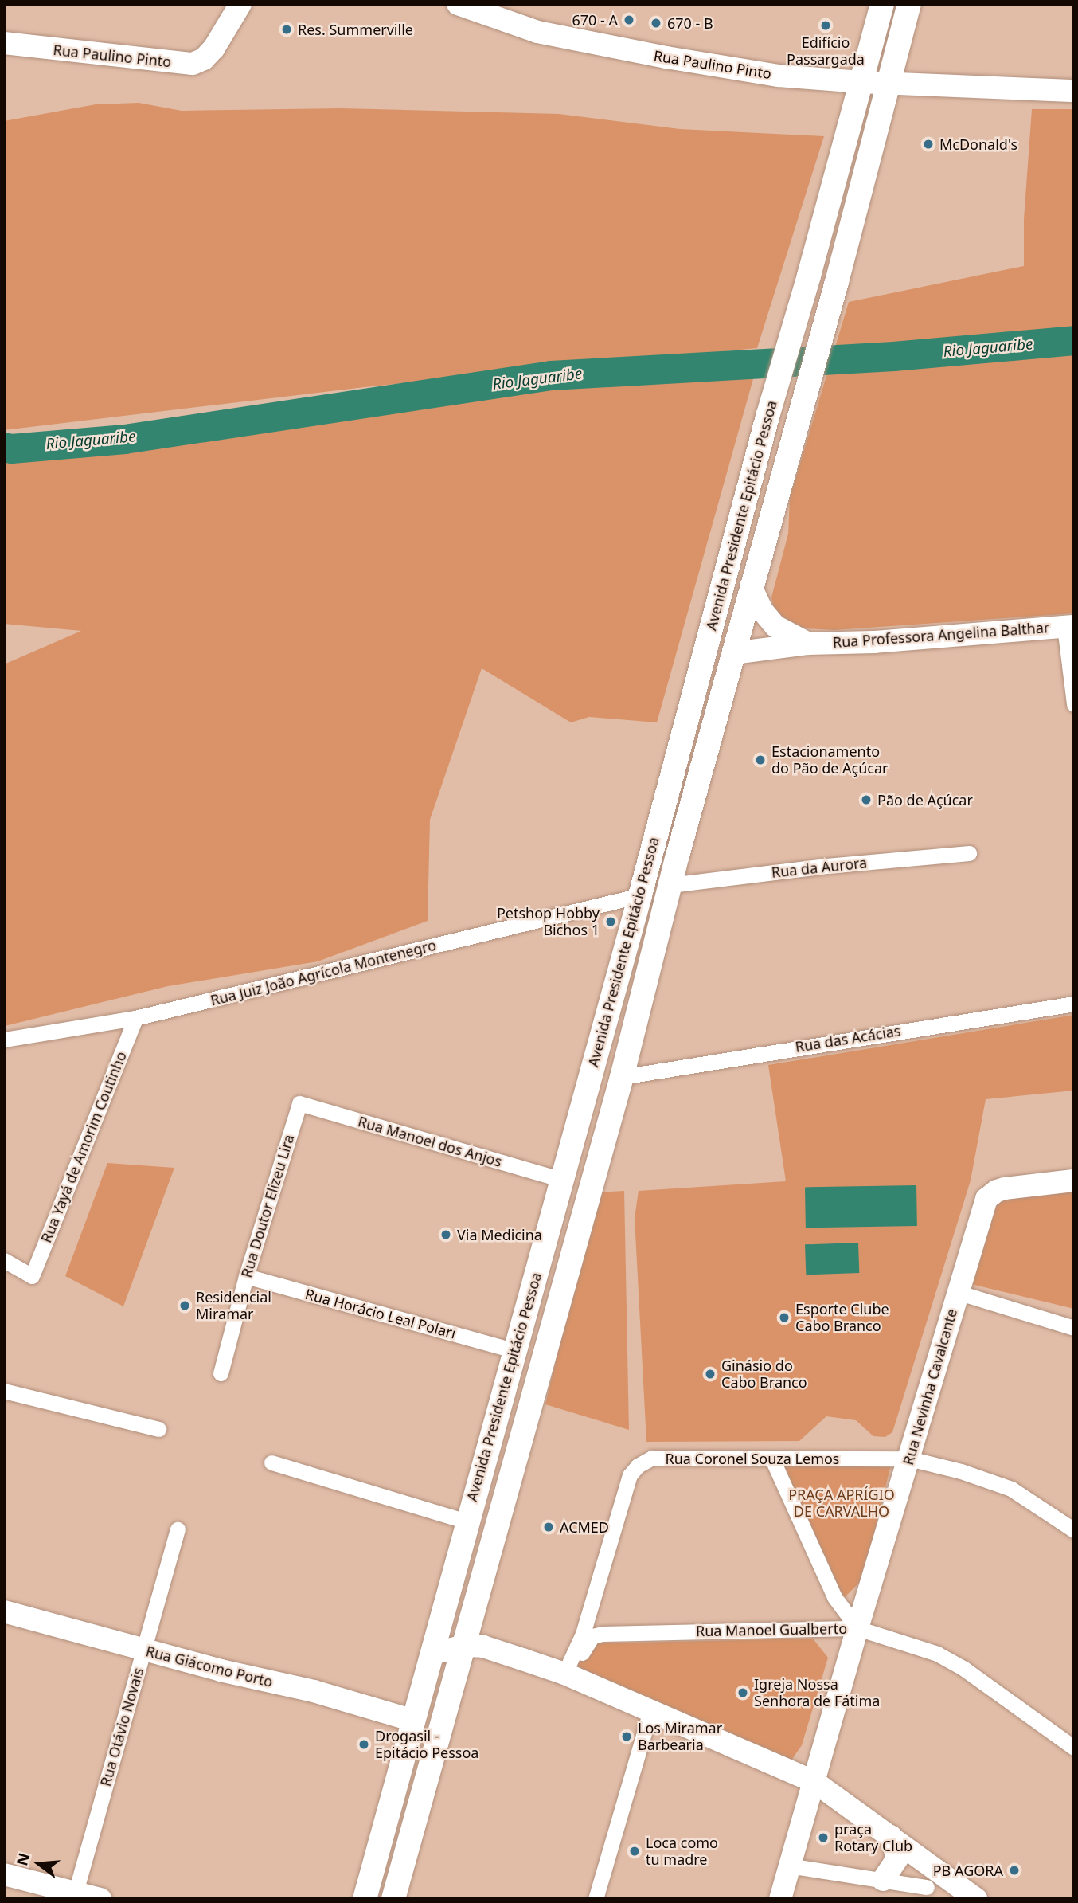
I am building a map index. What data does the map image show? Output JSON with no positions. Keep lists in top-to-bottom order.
{
  "streets": {
    "main road": ["Avenida Presidente Epitácio Pessoa"],
    "street": [
      "Rua Paulino Pinto",
      "Rua Professora Angelina Balthar",
      "Rua da Aurora",
      "Rua Juiz João Agrícola Montenegro",
      "Rua das Acácias",
      "Rua Manoel dos Anjos",
      "Rua Yayá de Amorim Coutinho",
      "Rua Doutor Elizeu Lira",
      "Rua Horácio Leal Polari",
      "Rua Nevinha Cavalcante",
      "Rua Coronel Souza Lemos",
      "Rua Manoel Gualberto",
      "Rua Giácomo Porto",
      "Rua Otávio Novais"
    ]
  },
  "crossings": [
    ["Rua Paulino Pinto", "Avenida Presidente Epitácio Pessoa"],
    ["Avenida Presidente Epitácio Pessoa", "Rua Professora Angelina Balthar"],
    ["Avenida Presidente Epitácio Pessoa", "Rua da Aurora"],
    ["Avenida Presidente Epitácio Pessoa", "Rua Juiz João Agrícola Montenegro"],
    ["Avenida Presidente Epitácio Pessoa", "Rua das Acácias"],
    ["Avenida Presidente Epitácio Pessoa", "Rua Manoel dos Anjos"],
    ["Avenida Presidente Epitácio Pessoa", "Rua Horácio Leal Polari"],
    ["Avenida Presidente Epitácio Pessoa", "Rua Giácomo Porto"],
    ["Rua Juiz João Agrícola Montenegro", "Rua Yayá de Amorim Coutinho"],
    ["Rua Manoel dos Anjos", "Rua Doutor Elizeu Lira"],
    ["Rua Doutor Elizeu Lira", "Rua Horácio Leal Polari"],
    ["Rua Nevinha Cavalcante", "Rua Coronel Souza Lemos"],
    ["Rua Nevinha Cavalcante", "Rua Manoel Gualberto"],
    ["Rua Giácomo Porto", "Rua Otávio Novais"]
  ],
  "water": ["Rio Jaguaribe"],
  "parks": ["PRAÇA APRÍGIO DE CARVALHO"],
  "places": [
    "670 - A",
    "670 - B",
    "Edifício Passargada",
    "Res. Summerville",
    "McDonald's",
    "Estacionamento do Pão de Açúcar",
    "Pão de Açúcar",
    "Petshop Hobby Bichos 1",
    "Via Medicina",
    "Residencial Miramar",
    "Esporte Clube Cabo Branco",
    "Ginásio do Cabo Branco",
    "ACMED",
    "Igreja Nossa Senhora de Fátima",
    "Los Miramar Barbearia",
    "Drogasil - Epitácio Pessoa",
    "praça Rotary Club",
    "Loca como tu madre",
    "PB AGORA"
  ],
  "north": "left"
}
